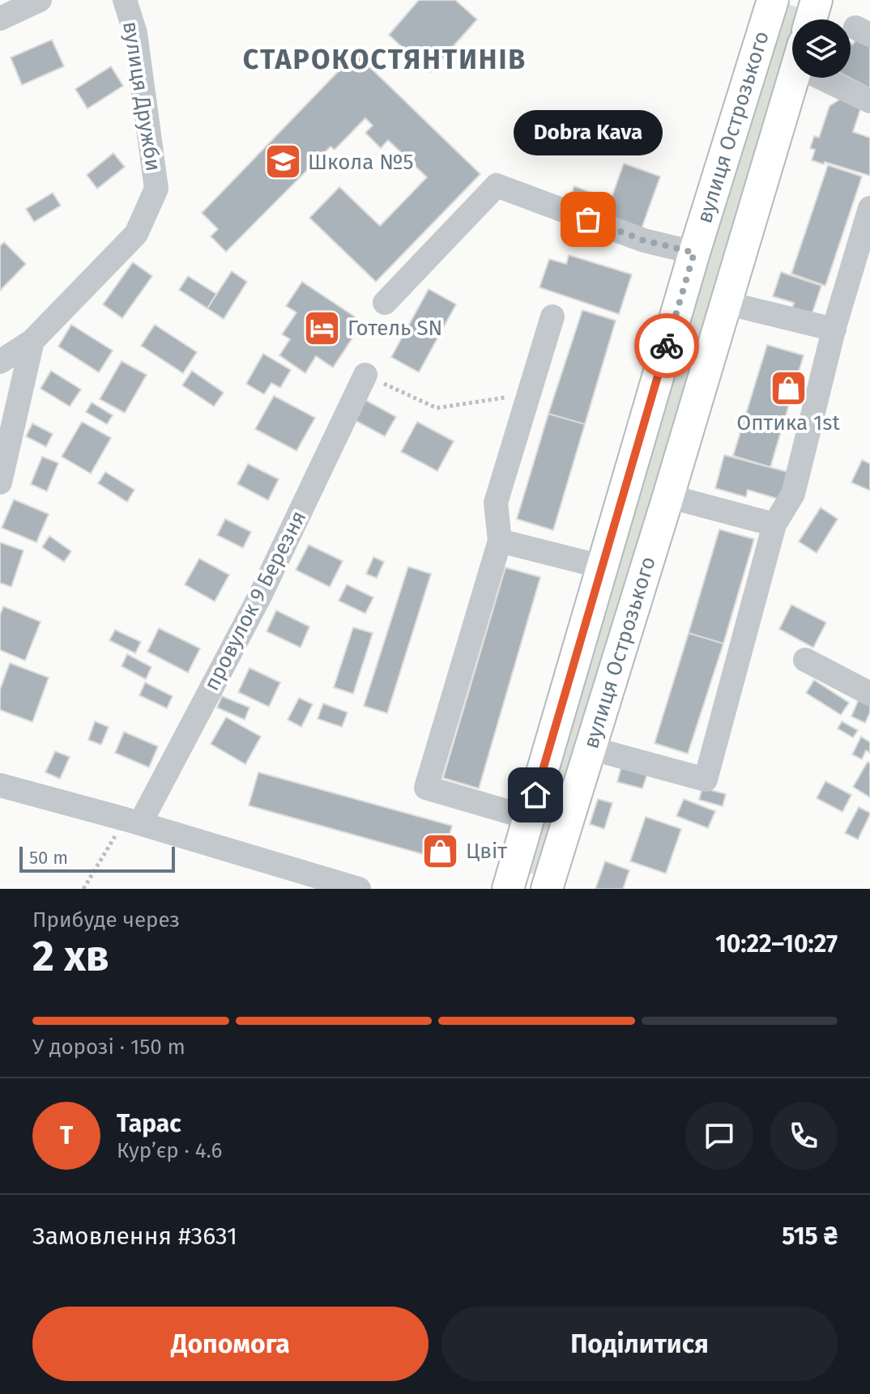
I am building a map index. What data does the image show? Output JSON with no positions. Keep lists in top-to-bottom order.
{
  "streets": {
    "main road": ["вулиця Острозького"],
    "street": ["вулиця Дружби", "провулок 9 Березня"]
  },
  "districts": ["СТАРОКОСТЯНТИНІВ"],
  "places": {
    "school or university": ["Школа №5"],
    "other": ["Dobra Kava"],
    "hotel": ["Готель SN"],
    "shop": ["Оптика 1st", "Цвіт"]
  },
  "scale_bar": "50 m",
  "page": {
    "bubble": "Dobra Kava",
    "scale": "50 m",
    "heading": ["2 хв", "Прибуде через", "10:22–10:27"],
    "panel": [
      "Тарас",
      "Кур’єр · 4.6",
      "Замовлення #3631",
      "515 ₴"
    ],
    "bar": "У дорозі · 150 m",
    "round": "Т",
    "buttons": ["Допомога", "Поділитися"]
  }
}
